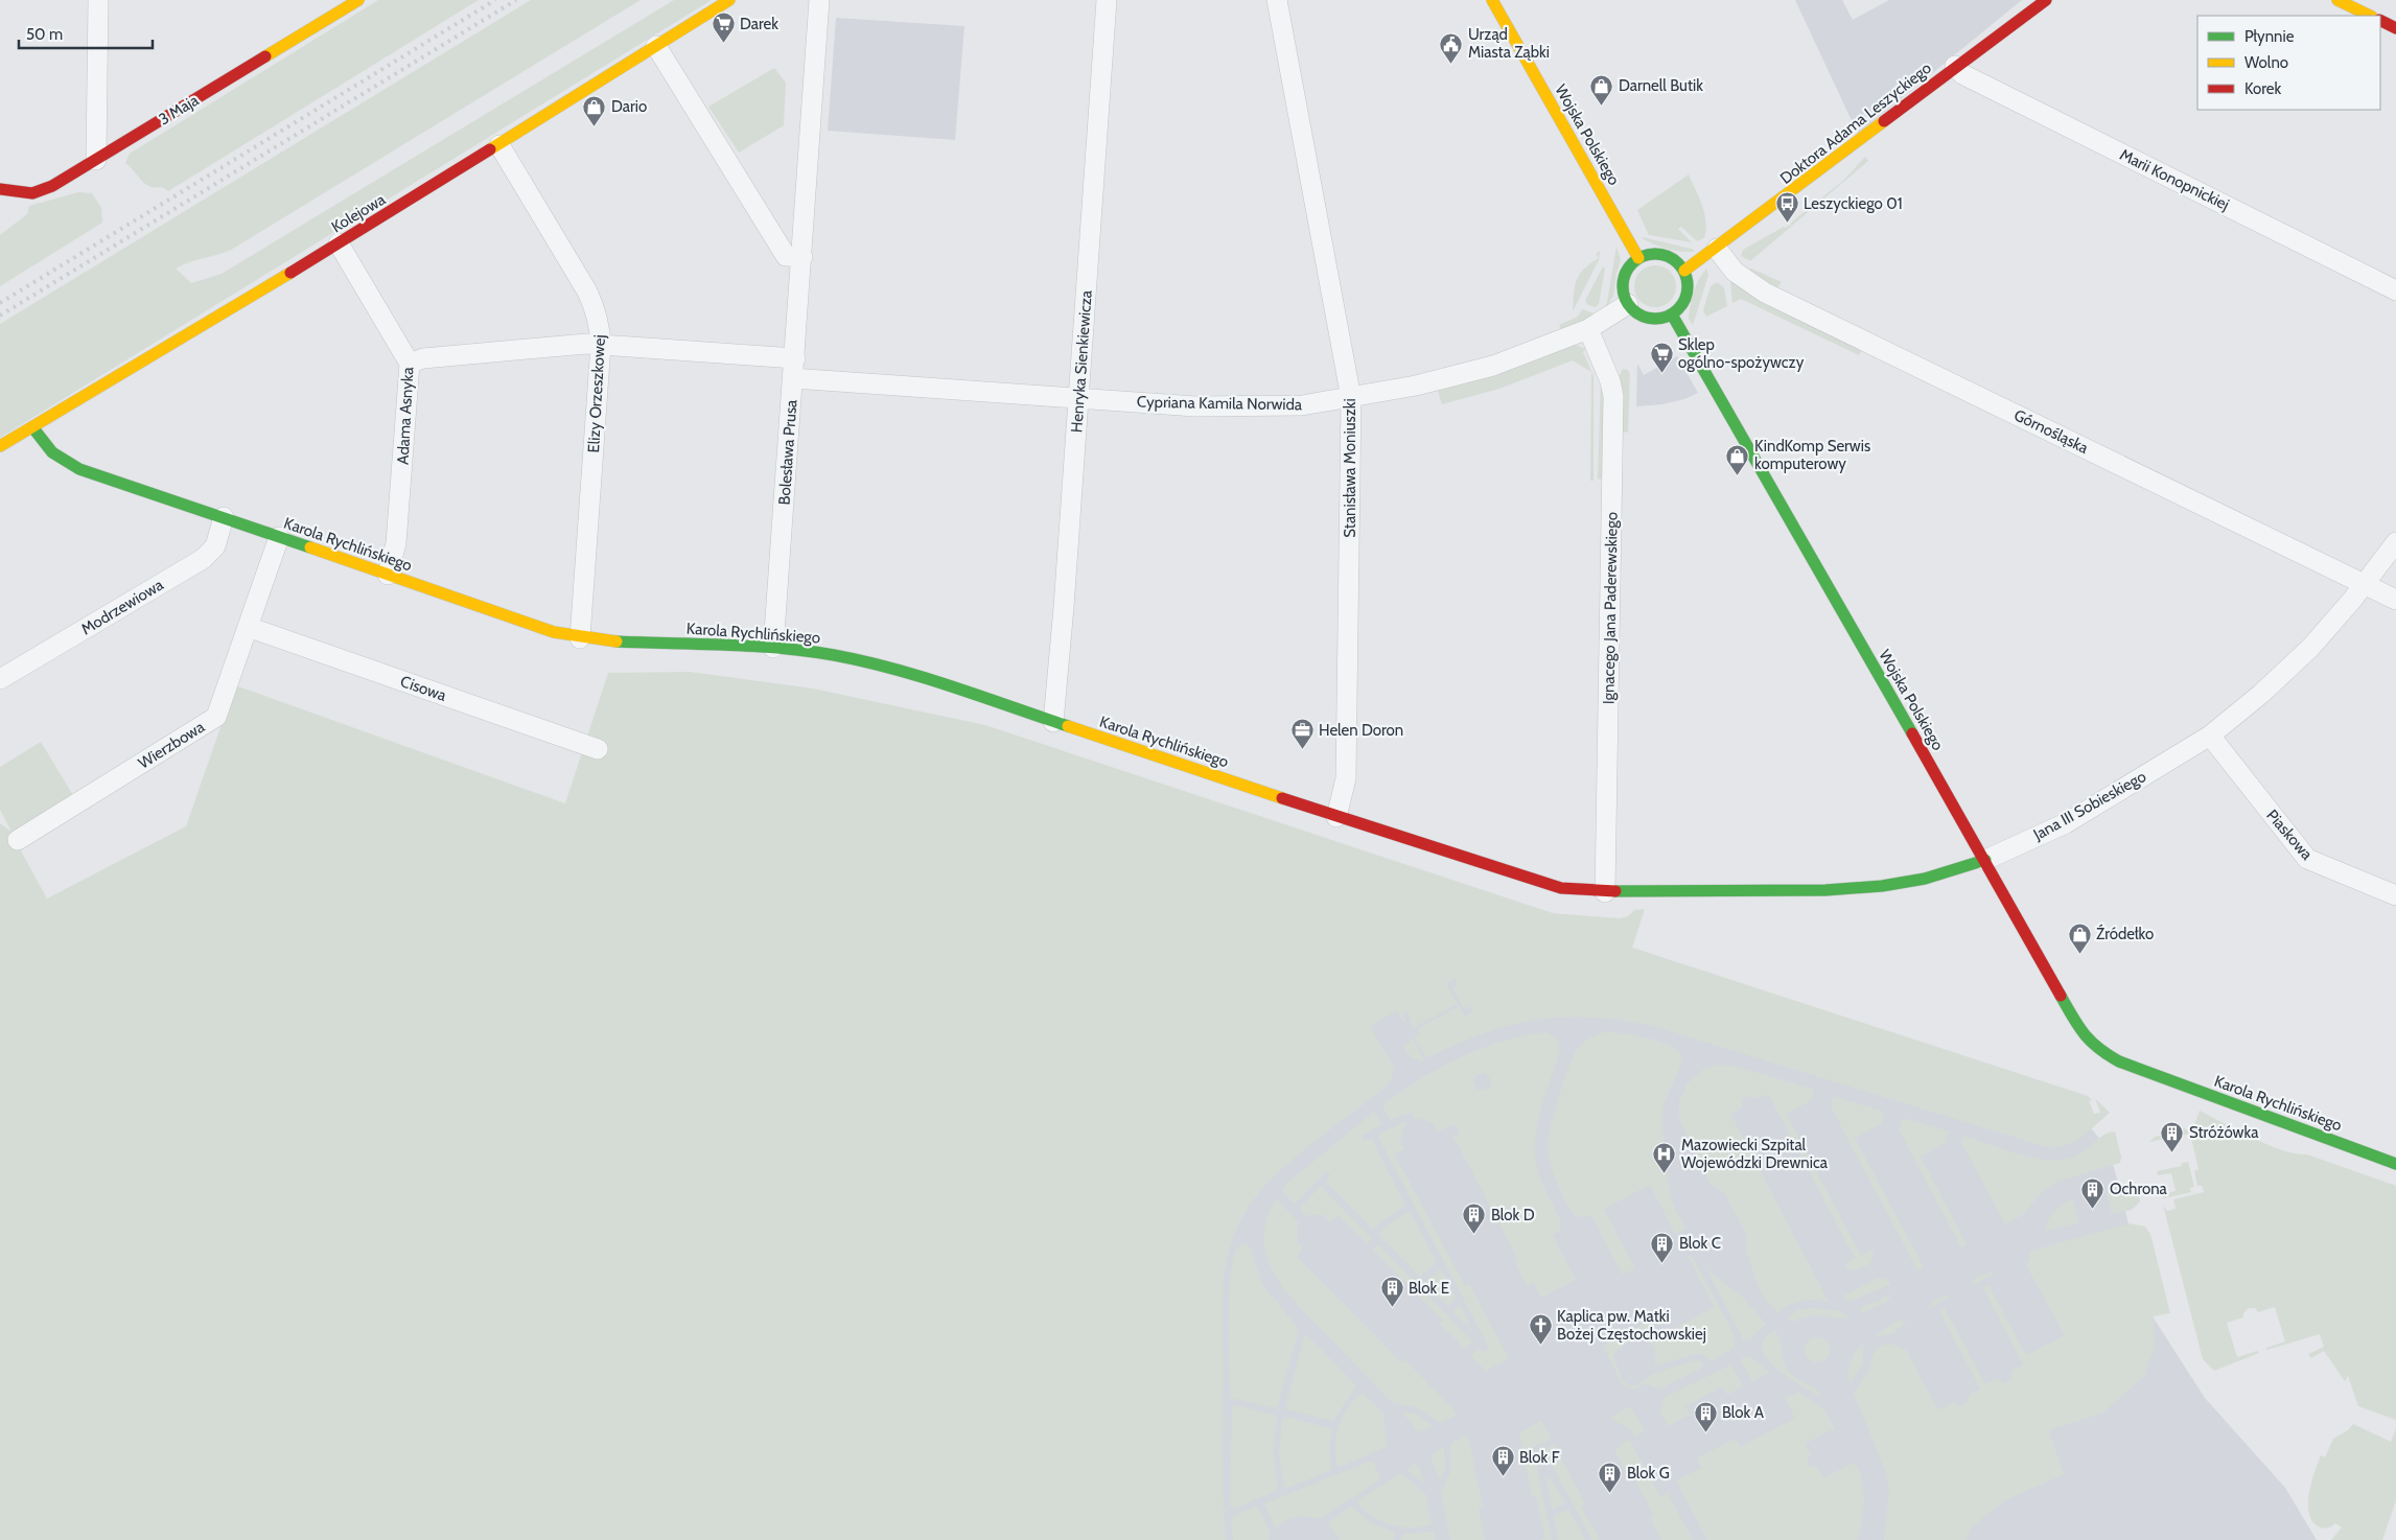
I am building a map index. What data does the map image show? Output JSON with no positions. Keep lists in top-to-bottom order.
{
  "streets": {
    "street": [
      "3 Maja",
      "Doktora Adama Leszyckiego",
      "Wojska Polskiego",
      "Marii Konopnickiej",
      "Kolejowa",
      "Henryka Sienkiewicza",
      "Elizy Orzeszkowej",
      "Cypriana Kamila Norwida",
      "Adama Asnyka",
      "Górnośląska",
      "Bolesława Prusa",
      "Stanisława Moniuszki",
      "Karola Rychlińskiego",
      "Modrzewiowa",
      "Ignacego Jana Paderewskiego",
      "Cisowa",
      "Wierzbowa",
      "Jana III Sobieskiego",
      "Piaskowa"
    ]
  },
  "crossings": [
    ["Doktora Adama Leszyckiego", "Wojska Polskiego"],
    ["Doktora Adama Leszyckiego", "Marii Konopnickiej"],
    ["Doktora Adama Leszyckiego", "Cypriana Kamila Norwida"],
    ["Doktora Adama Leszyckiego", "Górnośląska"],
    ["Wojska Polskiego", "Cypriana Kamila Norwida"],
    ["Wojska Polskiego", "Karola Rychlińskiego"],
    ["Wojska Polskiego", "Jana III Sobieskiego"],
    ["Kolejowa", "Elizy Orzeszkowej"],
    ["Kolejowa", "Adama Asnyka"],
    ["Kolejowa", "Karola Rychlińskiego"],
    ["Henryka Sienkiewicza", "Cypriana Kamila Norwida"],
    ["Henryka Sienkiewicza", "Karola Rychlińskiego"],
    ["Elizy Orzeszkowej", "Karola Rychlińskiego"],
    ["Cypriana Kamila Norwida", "Bolesława Prusa"],
    ["Cypriana Kamila Norwida", "Stanisława Moniuszki"],
    ["Cypriana Kamila Norwida", "Ignacego Jana Paderewskiego"],
    ["Adama Asnyka", "Karola Rychlińskiego"],
    ["Górnośląska", "Jana III Sobieskiego"],
    ["Bolesława Prusa", "Karola Rychlińskiego"],
    ["Stanisława Moniuszki", "Karola Rychlińskiego"],
    ["Karola Rychlińskiego", "Modrzewiowa"],
    ["Karola Rychlińskiego", "Ignacego Jana Paderewskiego"],
    ["Karola Rychlińskiego", "Wierzbowa"],
    ["Karola Rychlińskiego", "Jana III Sobieskiego"],
    ["Ignacego Jana Paderewskiego", "Jana III Sobieskiego"],
    ["Cisowa", "Wierzbowa"],
    ["Jana III Sobieskiego", "Piaskowa"]
  ],
  "places": {
    "supermarket": ["Darek", "Sklep ogólno-spożywczy"],
    "public building": ["Urząd Miasta Ząbki"],
    "shop": [
      "Darnell Butik",
      "Dario",
      "KindKomp Serwis komputerowy",
      "Źródełko"
    ],
    "bus stop": ["Leszyckiego 01"],
    "office": ["Helen Doron"],
    "building": [
      "Stróżówka",
      "Ochrona",
      "Blok D",
      "Blok C",
      "Blok E",
      "Blok A",
      "Blok F",
      "Blok G"
    ],
    "hospital": ["Mazowiecki Szpital Wojewódzki Drewnica"],
    "church": ["Kaplica pw. Matki Bożej Częstochowskiej"]
  },
  "legend": ["Płynnie", "Wolno", "Korek"],
  "scale_bar": "50 m"
}
